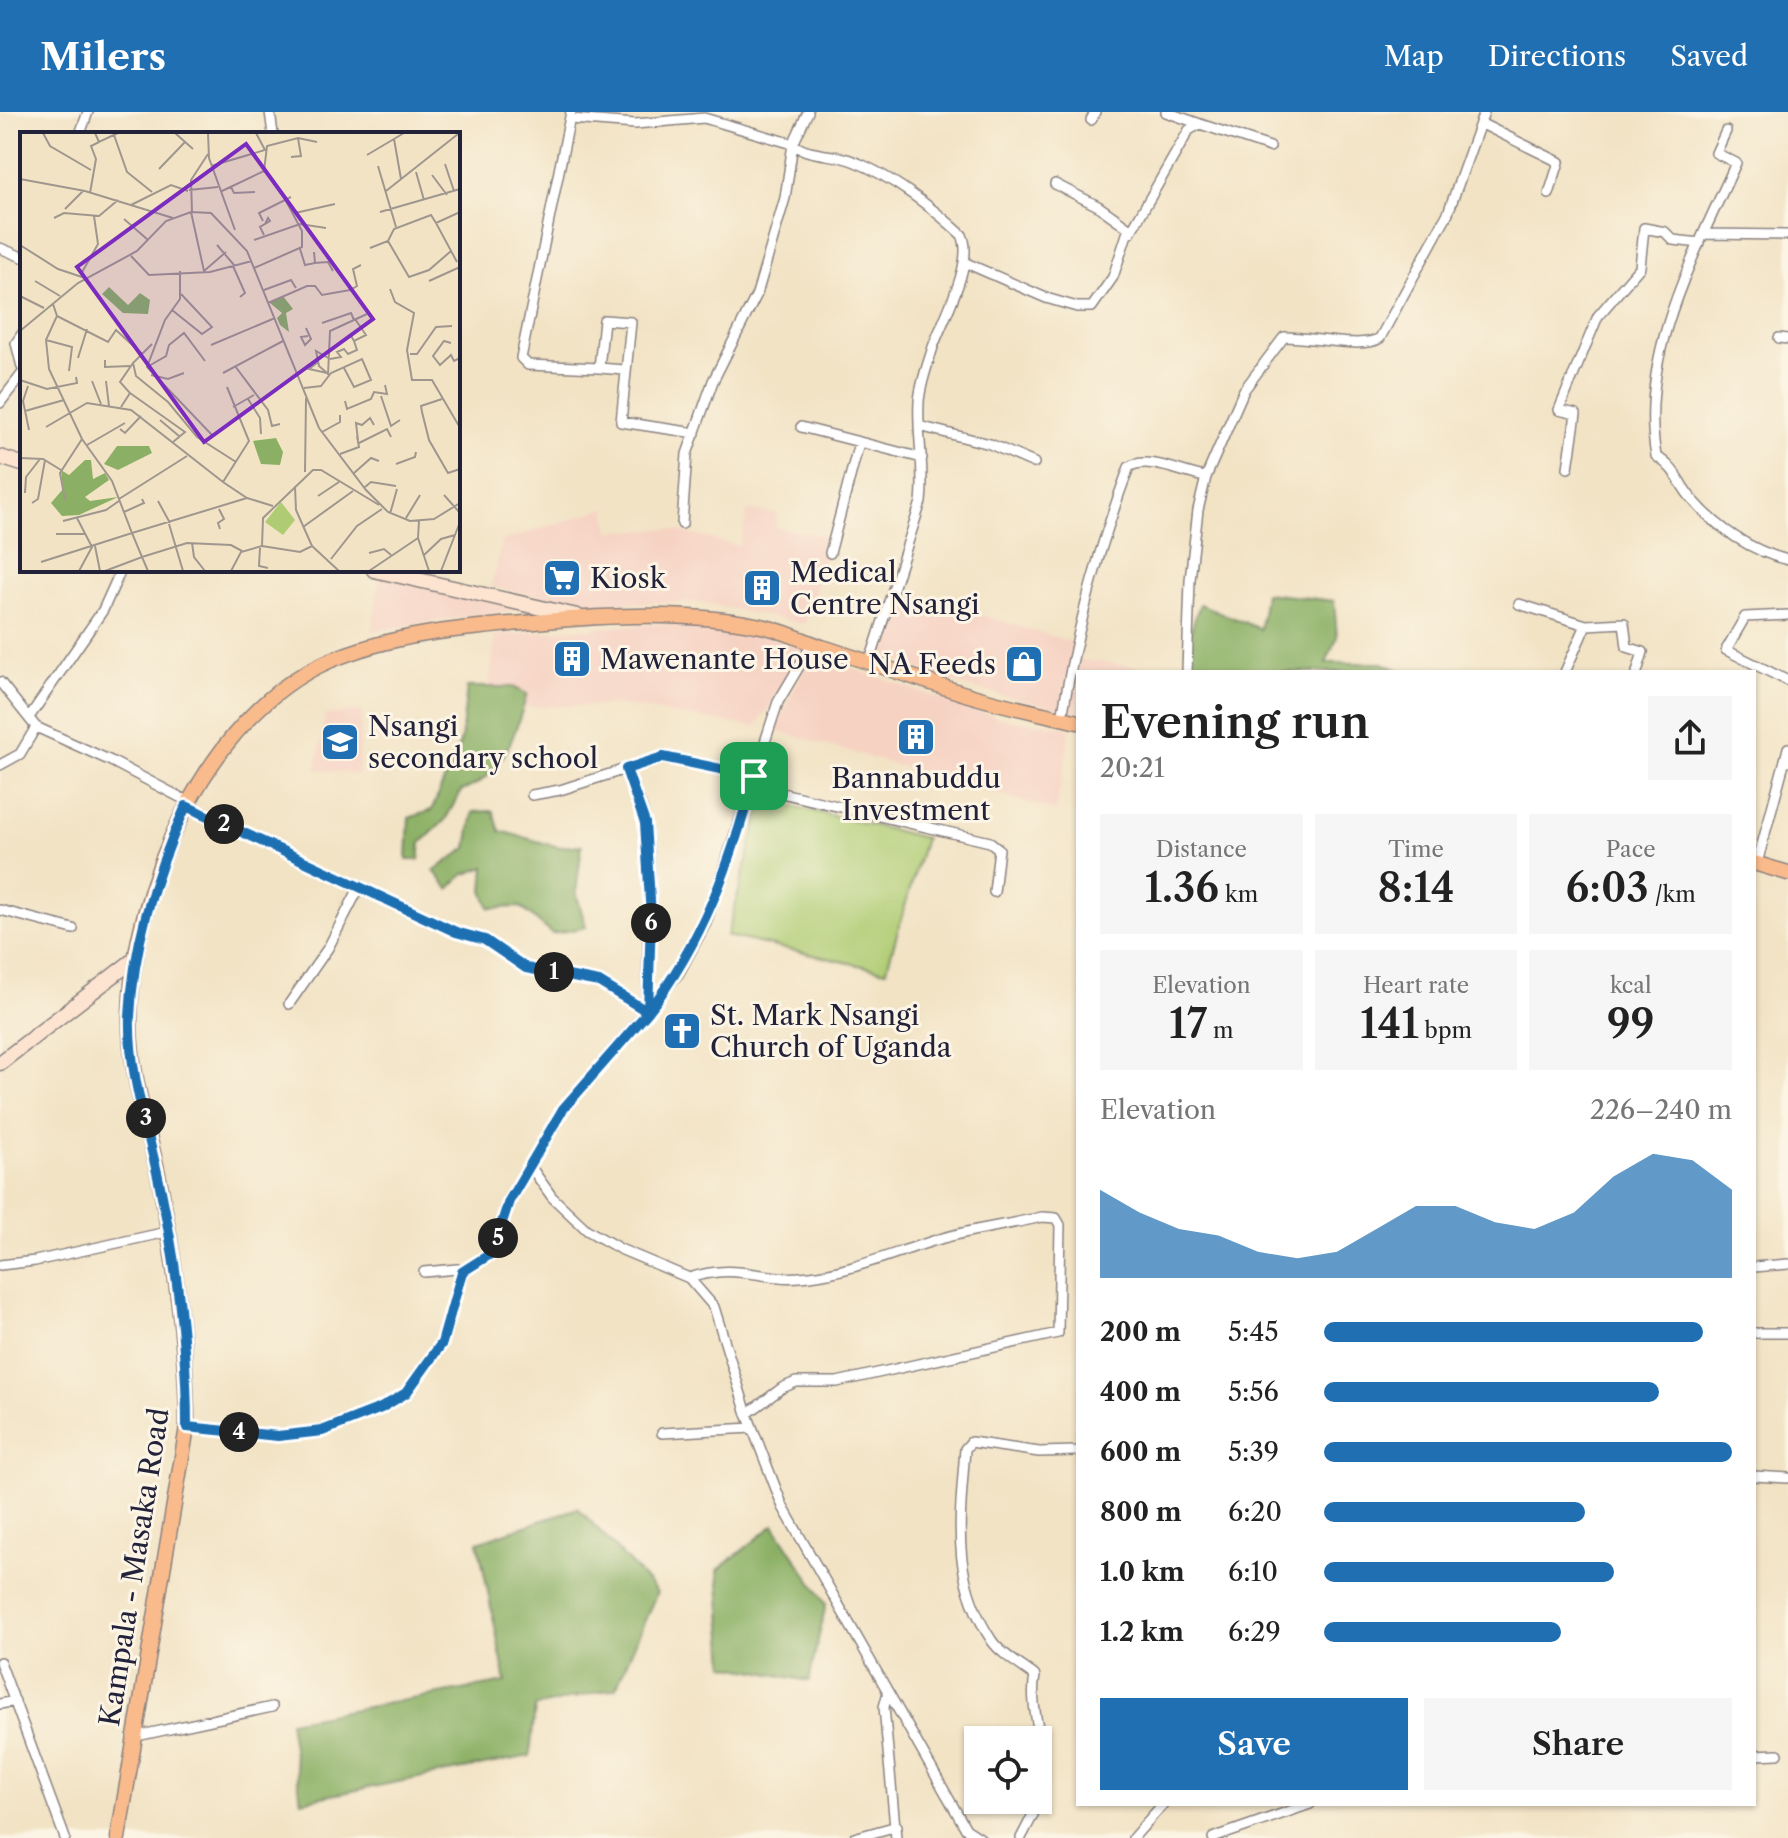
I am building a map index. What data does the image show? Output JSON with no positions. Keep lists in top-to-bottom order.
{
  "streets": {
    "main road": ["Kampala - Masaka Road"]
  },
  "places": {
    "supermarket": ["Kiosk"],
    "building": ["Medical Centre Nsangi", "Mawenante House", "Bannabuddu Investment"],
    "shop": ["NA Feeds"],
    "school or university": ["Nsangi secondary school"],
    "church": ["St. Mark Nsangi Church of Uganda"]
  },
  "page": {
    "header": "Milers",
    "nav": ["Map", "Directions", "Saved"],
    "heading": ["Evening run", "20:21"],
    "pins": [
      "2",
      "6",
      "1",
      "3",
      "5",
      "4"
    ],
    "stats": [
      ["Distance", "1.36 km"],
      ["Time", "8:14"],
      ["Pace", "6:03 /km"],
      ["Elevation", "17 m"],
      ["Heart rate", "141 bpm"],
      ["kcal", "99"]
    ],
    "chart": ["Elevation", "226–240 m"],
    "list": [
      {
        "name": "200 m",
        "note": "5:45"
      },
      {
        "name": "400 m",
        "note": "5:56"
      },
      {
        "name": "600 m",
        "note": "5:39"
      },
      {
        "name": "800 m",
        "note": "6:20"
      },
      {
        "name": "1.0 km",
        "note": "6:10"
      },
      {
        "name": "1.2 km",
        "note": "6:29"
      }
    ],
    "buttons": ["Save", "Share"]
  }
}
